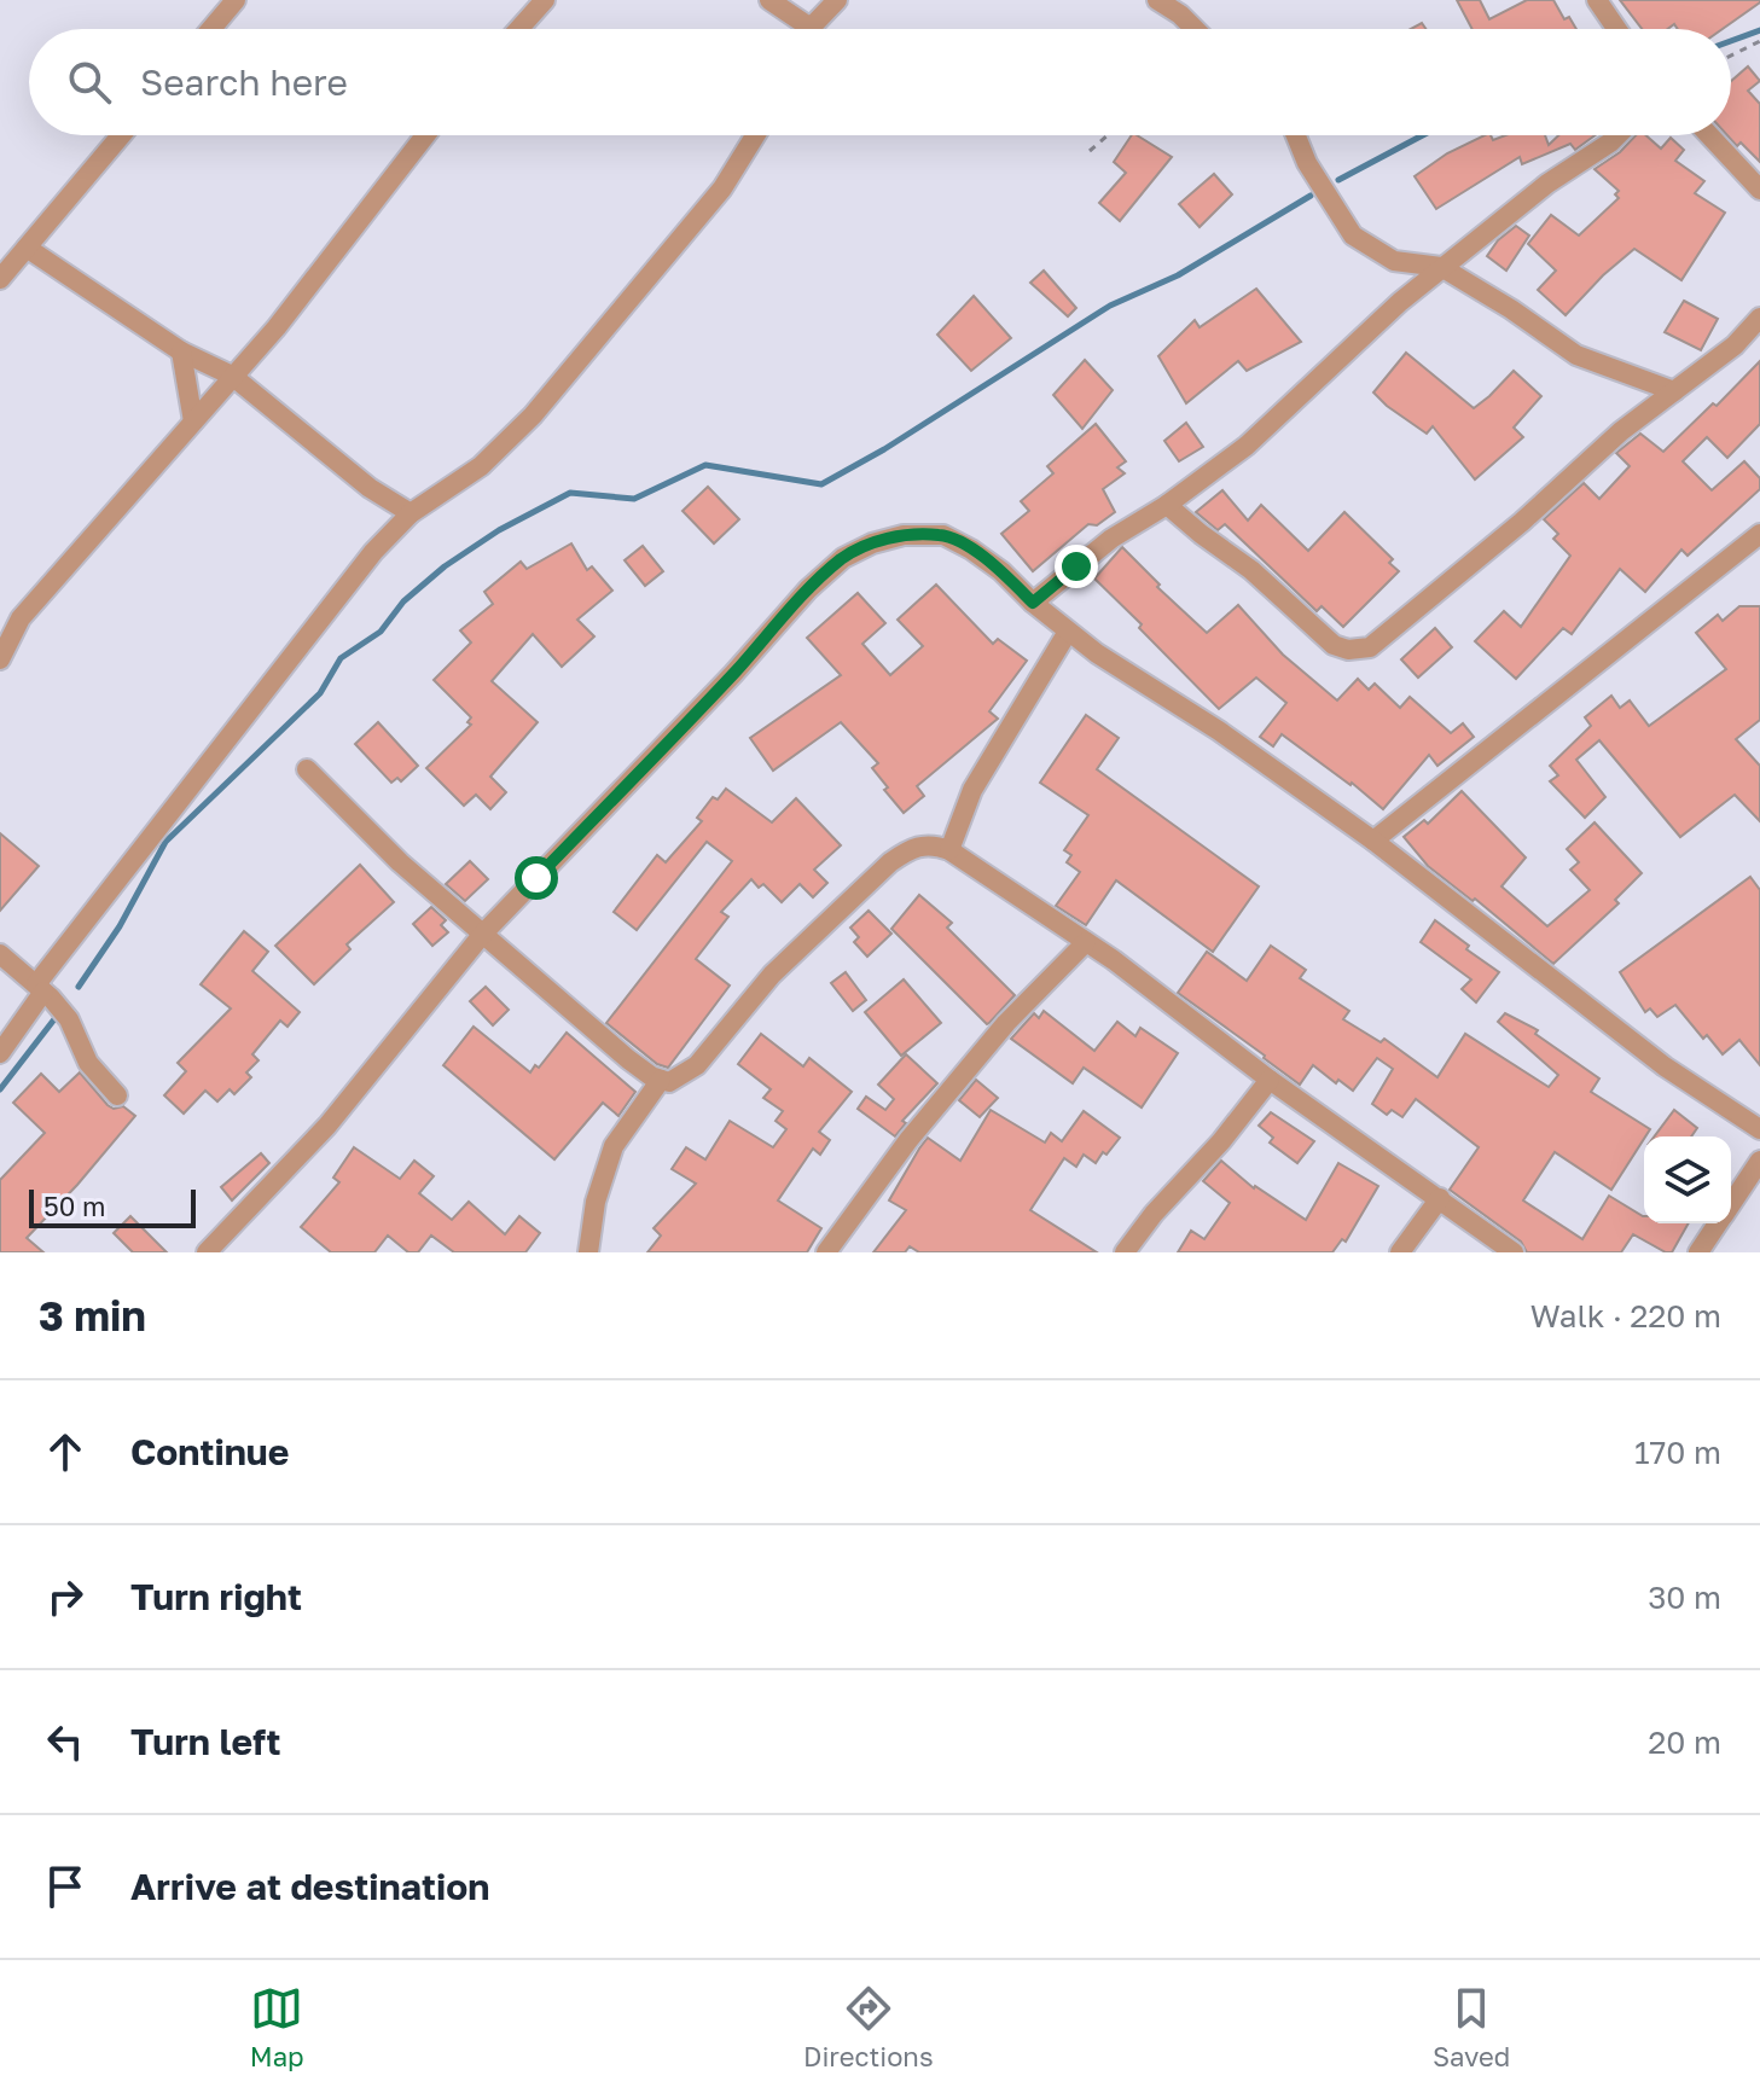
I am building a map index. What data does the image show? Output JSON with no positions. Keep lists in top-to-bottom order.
{
  "scale_bar": "50 m",
  "page": {
    "search": "Search here",
    "scale": "50 m",
    "heading": ["3 min", "Walk · 220 m"],
    "list": [
      ["Continue", "170 m"],
      ["Turn right", "30 m"],
      ["Turn left", "20 m"],
      "Arrive at destination"
    ],
    "nav": ["Map", "Directions", "Saved"]
  }
}
